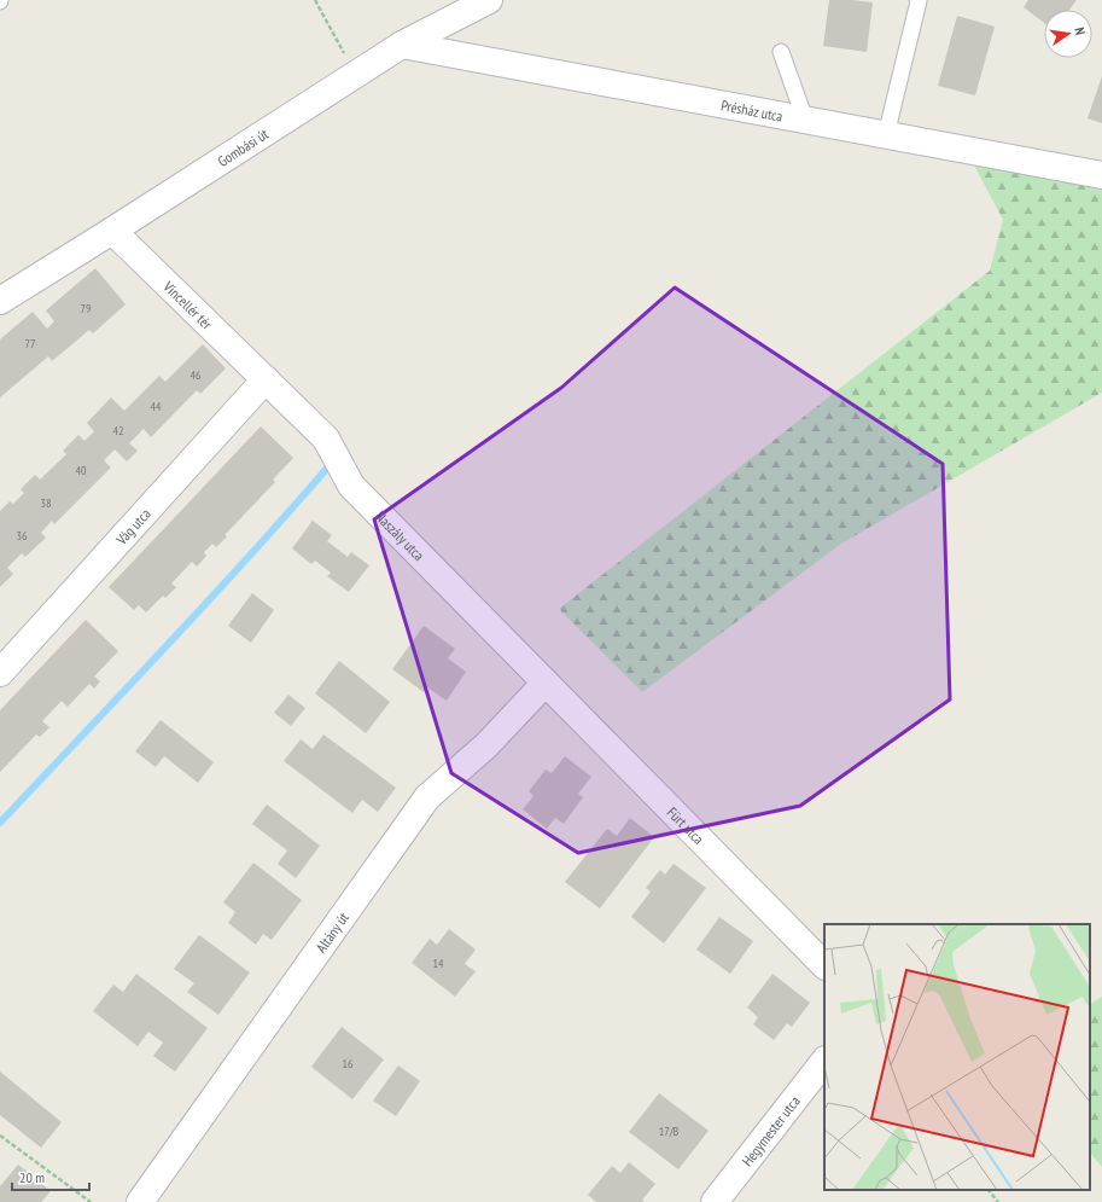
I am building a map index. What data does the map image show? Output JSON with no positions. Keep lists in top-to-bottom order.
{
  "streets": {
    "street": [
      "Présház utca",
      "Gombási út",
      "Vincellér tér",
      "Vág utca",
      "Naszály utca",
      "Fürt utca",
      "Altány út",
      "Hegymester utca"
    ]
  },
  "crossings": [
    ["Présház utca", "Gombási út"],
    ["Gombási út", "Vincellér tér"],
    ["Vincellér tér", "Vág utca"],
    ["Vincellér tér", "Naszály utca"],
    ["Vág utca", "Naszály utca"],
    ["Naszály utca", "Fürt utca"],
    ["Naszály utca", "Altány út"],
    ["Fürt utca", "Altány út"]
  ],
  "house_numbers": [
    "79",
    "77",
    "46",
    "44",
    "42",
    "40",
    "38",
    "36",
    "14",
    "16",
    "17/B"
  ],
  "scale_bar": "20 m",
  "north": "right"
}
